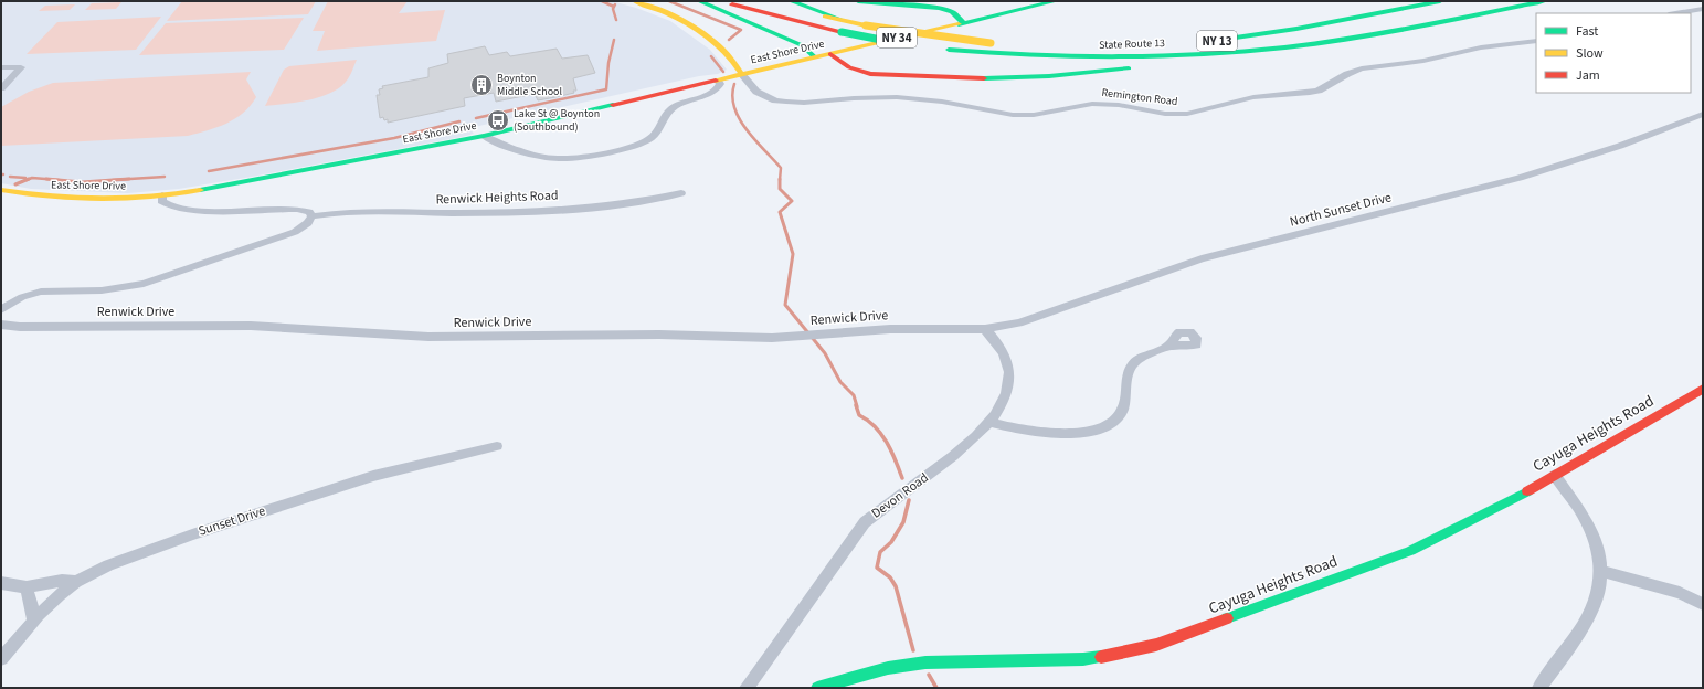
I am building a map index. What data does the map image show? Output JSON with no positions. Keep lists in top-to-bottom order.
{
  "streets": {
    "main road": [
      "NY 34",
      "NY 13",
      "State Route 13",
      "East Shore Drive",
      "Cayuga Heights Road"
    ],
    "street": [
      "Remington Road",
      "Renwick Heights Road",
      "North Sunset Drive",
      "Renwick Drive",
      "Devon Road",
      "Sunset Drive"
    ]
  },
  "crossings": [
    ["East Shore Drive", "Remington Road"],
    ["Renwick Heights Road", "Renwick Drive"],
    ["North Sunset Drive", "Renwick Drive"],
    ["North Sunset Drive", "Devon Road"],
    ["Renwick Drive", "Devon Road"]
  ],
  "places": {
    "building": ["Boynton Middle School"],
    "bus stop": ["Lake St @ Boynton (Southbound)"]
  },
  "legend": ["Fast", "Slow", "Jam"]
}
